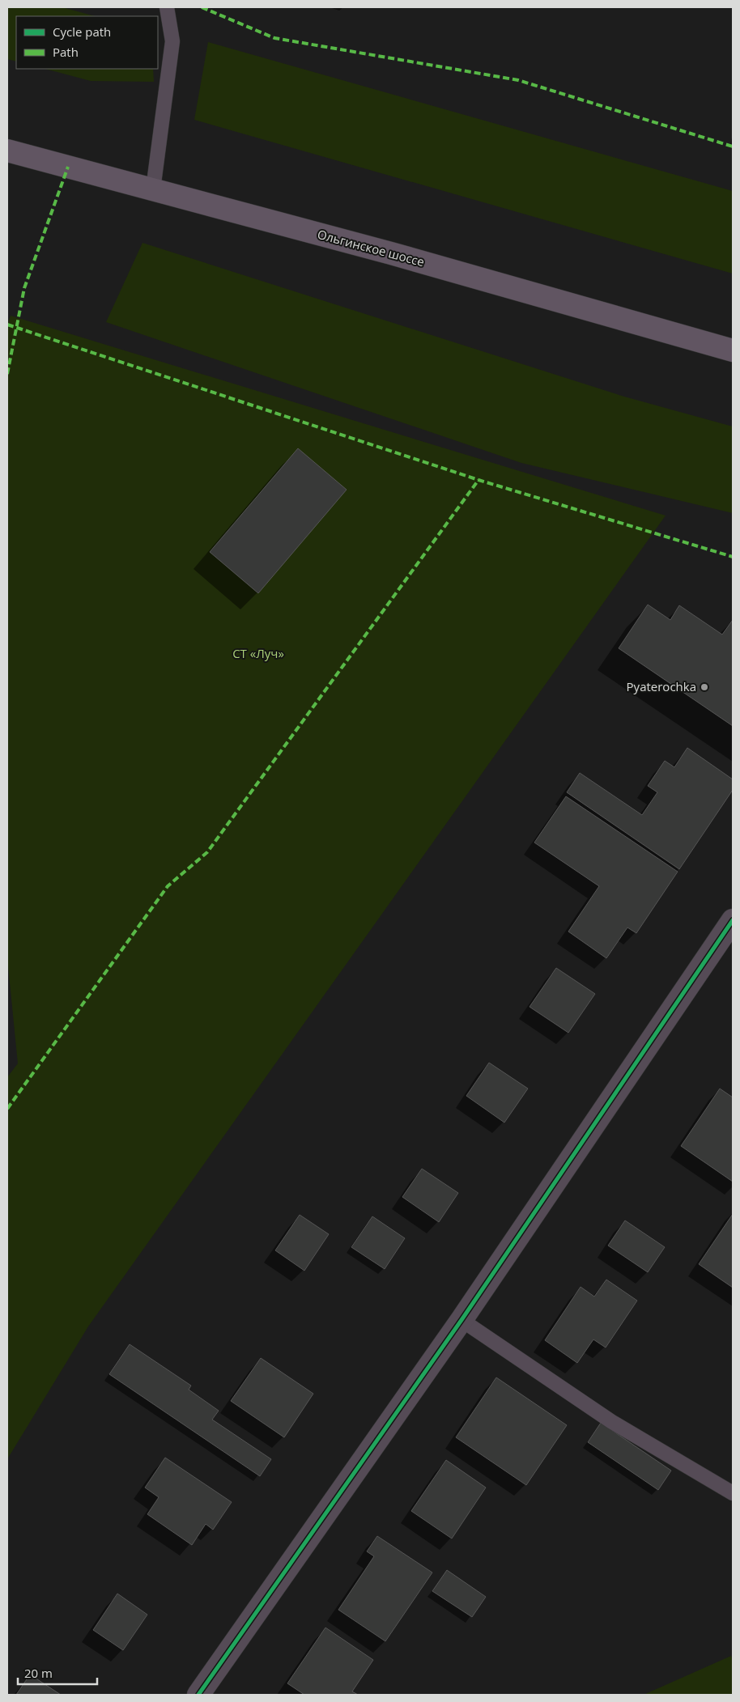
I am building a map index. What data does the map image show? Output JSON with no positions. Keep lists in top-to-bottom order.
{
  "streets": {
    "main road": ["Ольгинское шоссе"]
  },
  "parks": ["СТ «Луч»"],
  "places": ["Pyaterochka"],
  "legend": ["Cycle path", "Path"],
  "scale_bar": "20 m"
}
